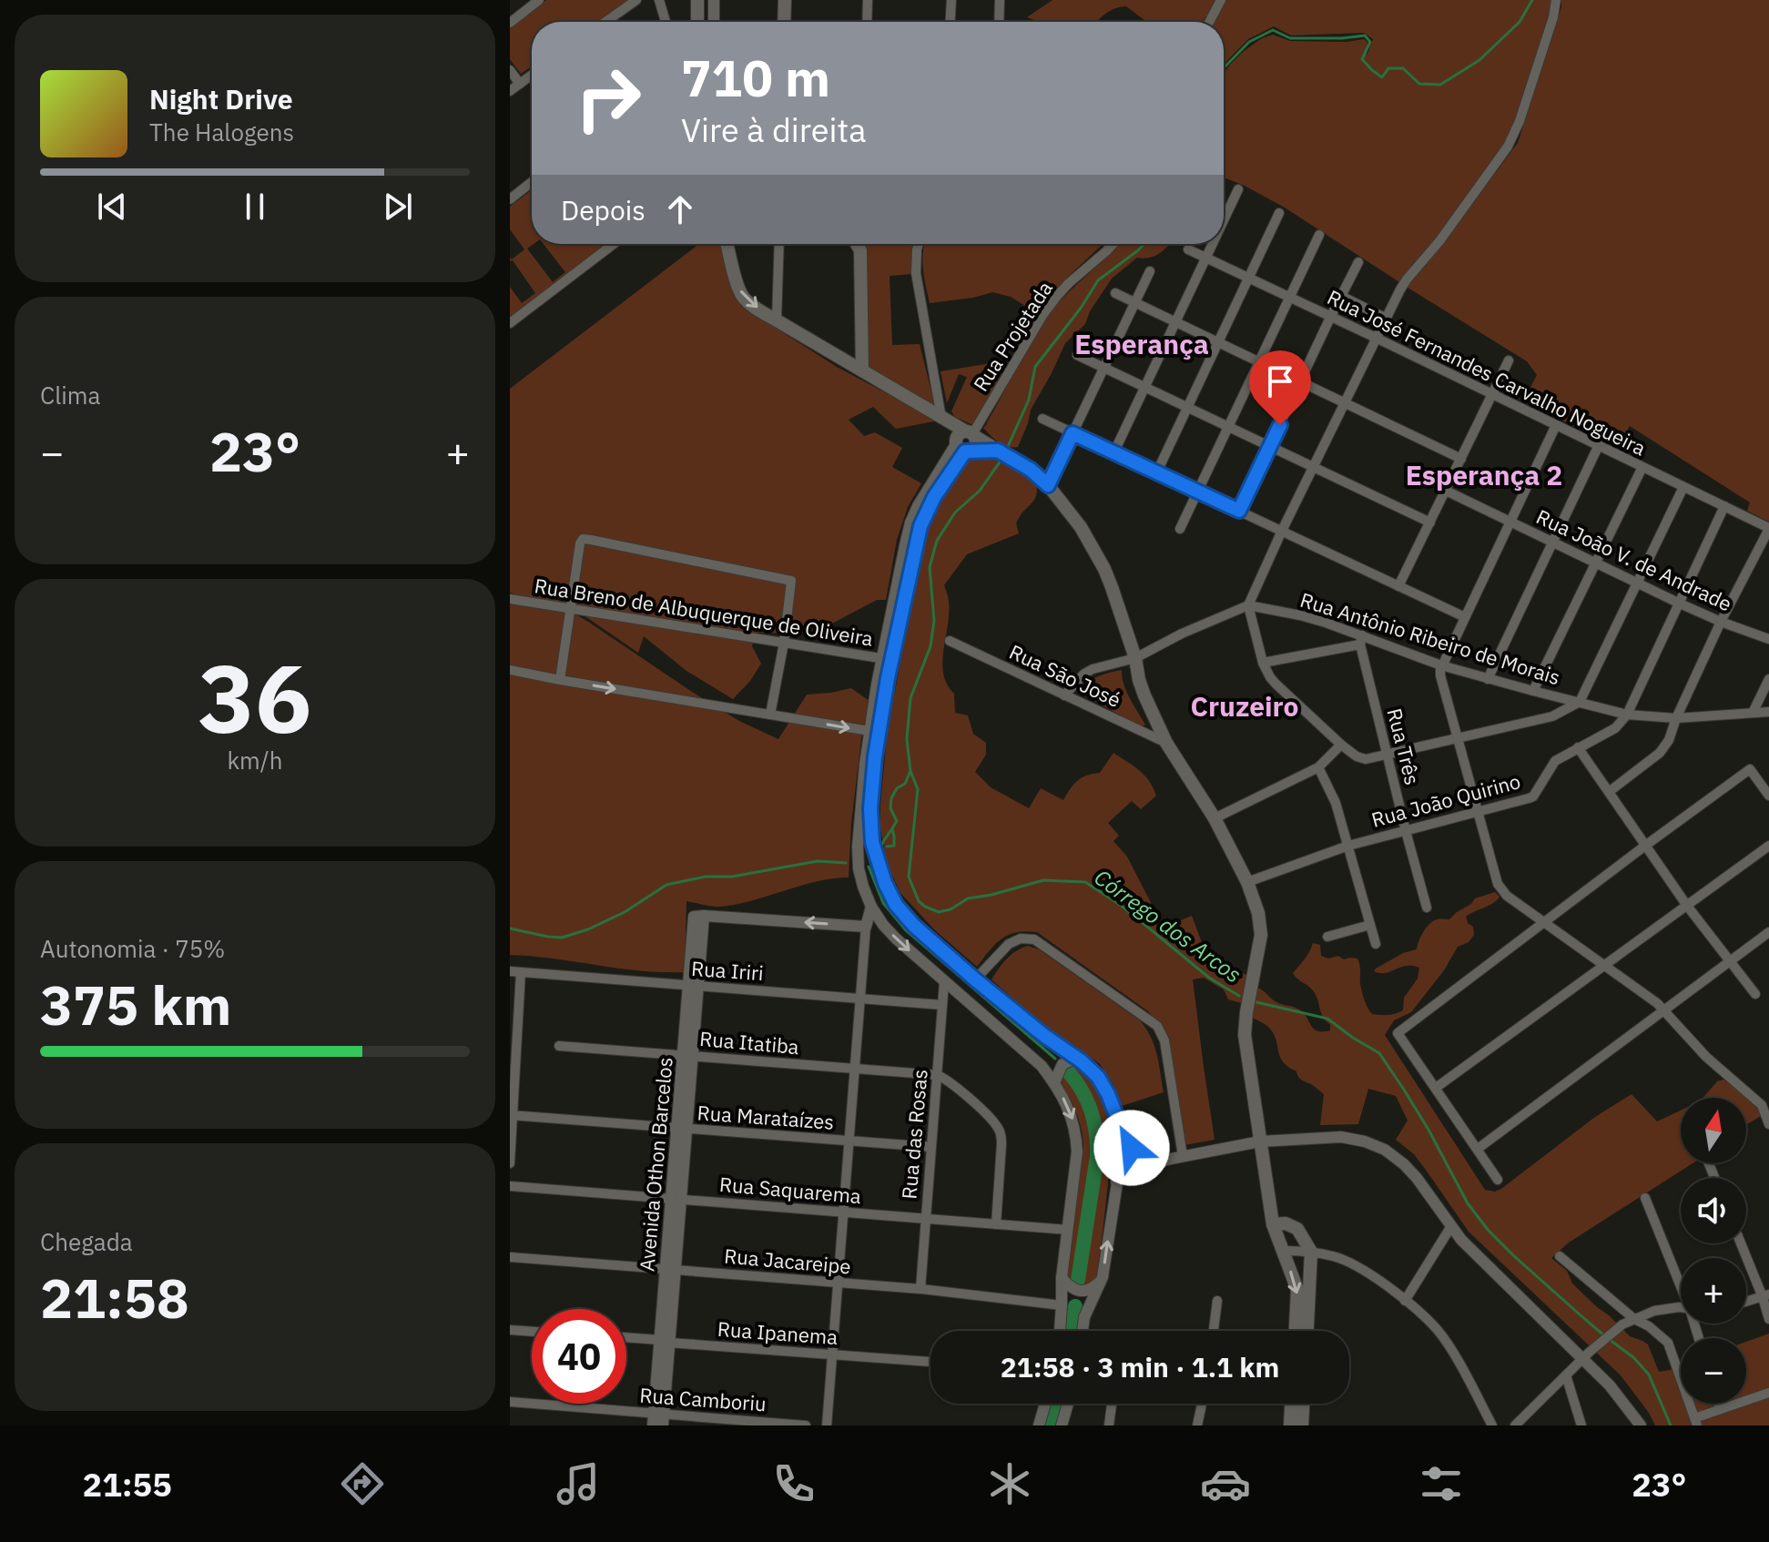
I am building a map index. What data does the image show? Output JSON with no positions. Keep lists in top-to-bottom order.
{
  "streets": {
    "street": [
      "Rua Projetada",
      "Rua José Fernandes Carvalho Nogueira",
      "Rua João V. de Andrade",
      "Rua Breno de Albuquerque de Oliveira",
      "Rua Antônio Ribeiro de Morais",
      "Rua São José",
      "Rua Três",
      "Rua João Quirino",
      "Rua Iriri",
      "Rua Itatiba",
      "Rua Marataízes",
      "Rua das Rosas",
      "Avenida Othon Barcelos",
      "Rua Saquarema",
      "Rua Jacareipe",
      "Rua Ipanema",
      "Rua Camboriu"
    ]
  },
  "crossings": [
    ["Rua Antônio Ribeiro de Morais", "Rua Três"],
    ["Rua Antônio Ribeiro de Morais", "Rua João Quirino"],
    ["Rua Três", "Rua João Quirino"],
    ["Rua Iriri", "Rua das Rosas"],
    ["Rua Iriri", "Avenida Othon Barcelos"],
    ["Rua Itatiba", "Rua das Rosas"],
    ["Rua Itatiba", "Avenida Othon Barcelos"],
    ["Rua Marataízes", "Rua das Rosas"],
    ["Rua Marataízes", "Avenida Othon Barcelos"],
    ["Rua das Rosas", "Rua Saquarema"],
    ["Rua das Rosas", "Rua Jacareipe"],
    ["Avenida Othon Barcelos", "Rua Saquarema"],
    ["Avenida Othon Barcelos", "Rua Jacareipe"],
    ["Avenida Othon Barcelos", "Rua Ipanema"],
    ["Avenida Othon Barcelos", "Rua Camboriu"]
  ],
  "districts": ["Esperança", "Esperança 2", "Cruzeiro"],
  "water": ["Córrego dos Arcos"],
  "north": "top",
  "page": {
    "turn": ["710 m", "Vire à direita"],
    "song": ["Night Drive", "The Halogens"],
    "then": "Depois",
    "tile": [
      "Clima",
      ["36", "km/h"],
      ["Autonomia · 75%", "375 km"],
      ["Chegada", "21:58"]
    ],
    "heat": ["−", "23°", "+"],
    "map_buttons": ["+", "−"],
    "limit": "40",
    "trip": "21:58 · 3 min · 1.1 km",
    "tabs": ["21:55", "23°"]
  }
}
